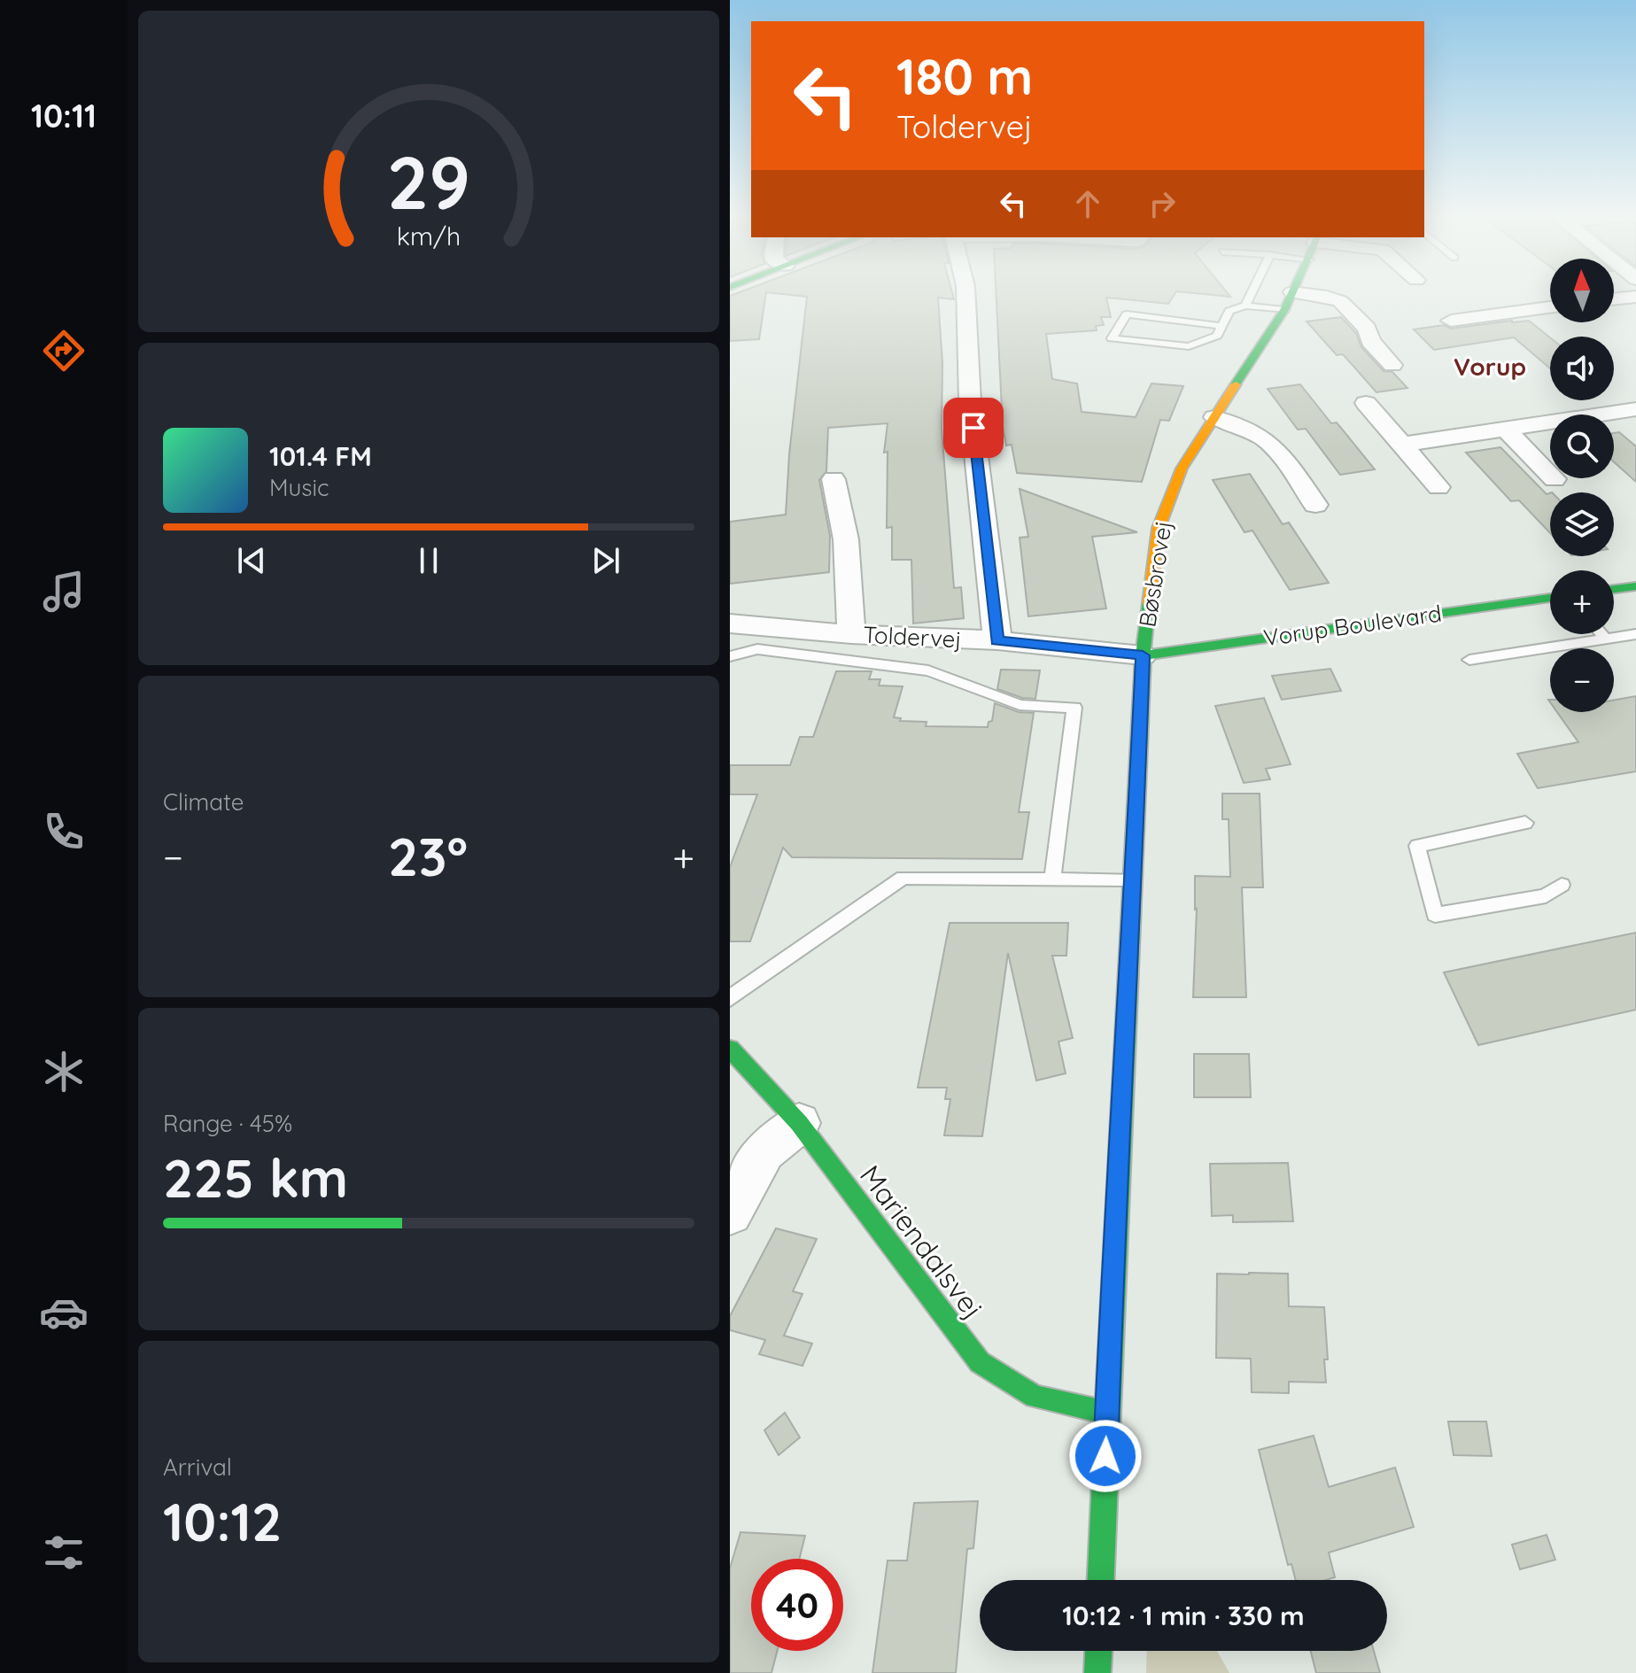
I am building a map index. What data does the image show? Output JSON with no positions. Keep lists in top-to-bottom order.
{
  "streets": {
    "street": [
      "Bøsbrovej",
      "Vorup Boulevard",
      "Toldervej",
      "Mariendalsvej"
    ]
  },
  "crossings": [
    ["Bøsbrovej", "Vorup Boulevard"],
    ["Bøsbrovej", "Toldervej"],
    ["Bøsbrovej", "Mariendalsvej"],
    ["Vorup Boulevard", "Toldervej"]
  ],
  "districts": ["Vorup"],
  "north": "top",
  "page": {
    "tabs": "10:11",
    "turn": ["180 m", "Toldervej"],
    "map_buttons": ["+", "−"],
    "song": ["101.4 FM", "Music"],
    "tile": [
      "Climate",
      ["Range · 45%", "225 km"],
      ["Arrival", "10:12"]
    ],
    "heat": ["−", "23°", "+"],
    "limit": "40",
    "trip": "10:12 · 1 min · 330 m",
    "gauge": ["29", "km/h"]
  }
}
